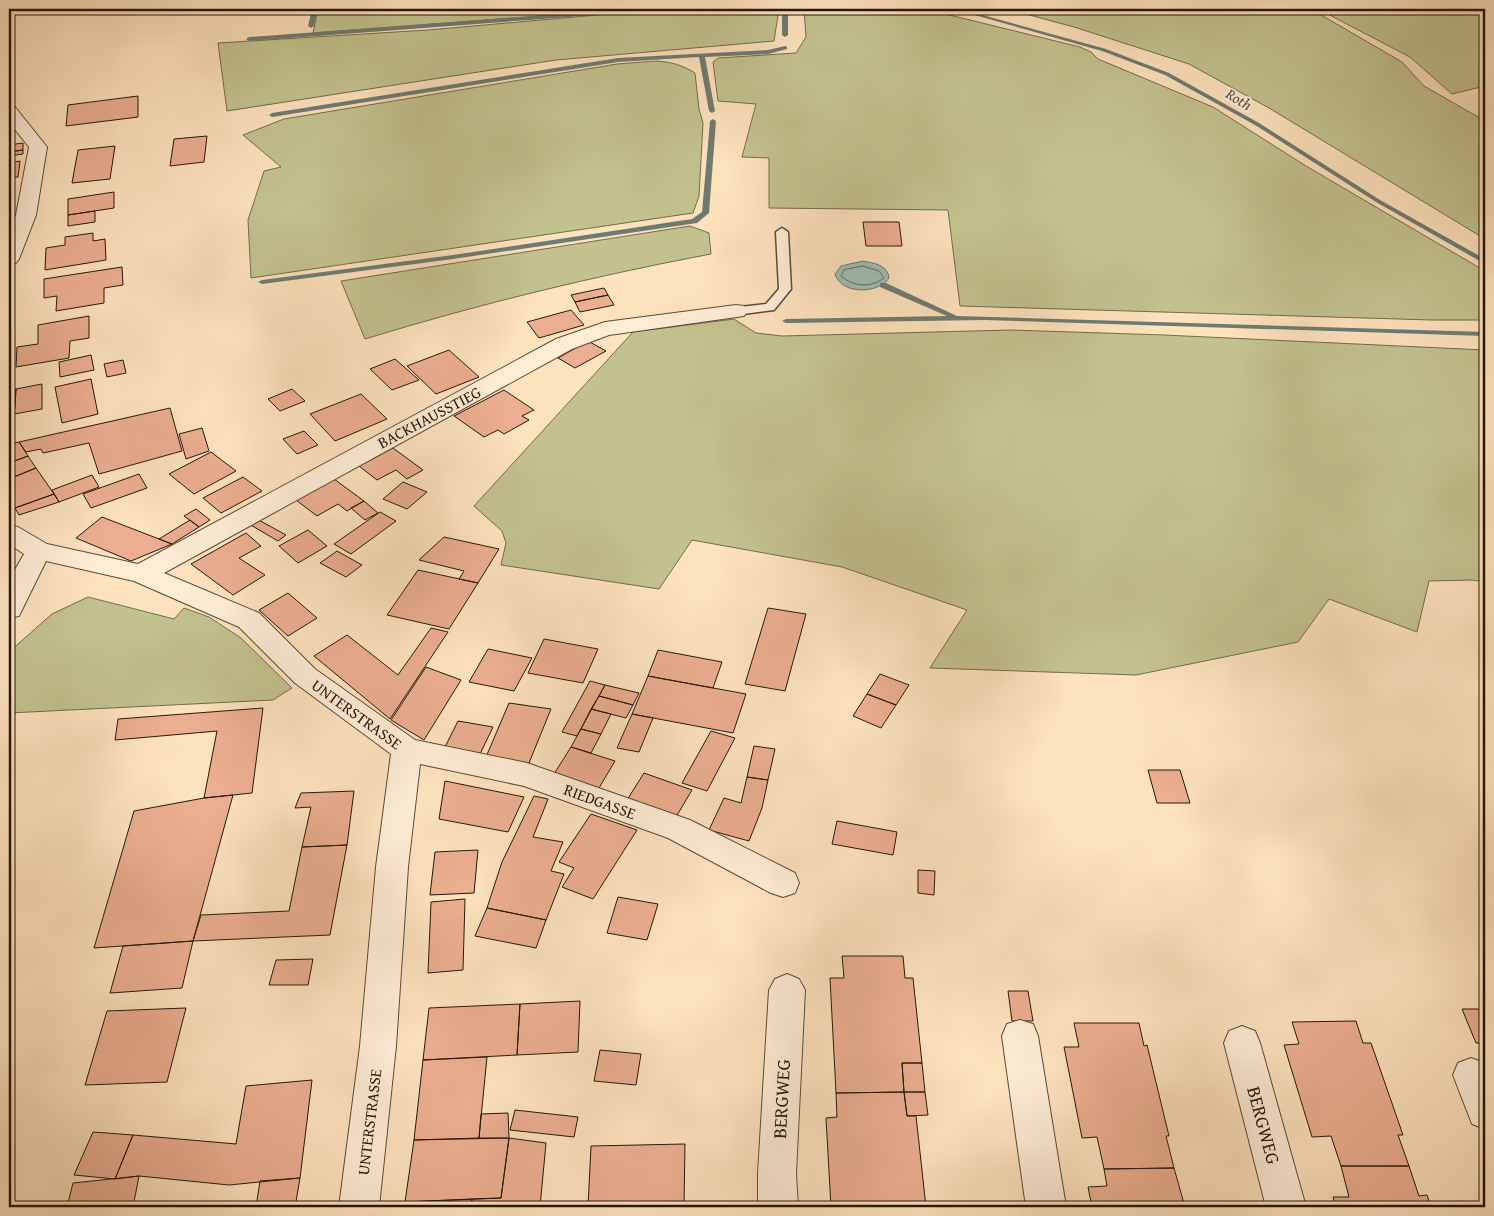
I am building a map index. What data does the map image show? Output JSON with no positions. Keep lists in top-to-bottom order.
{
  "streets": {
    "street": [
      "BACKHAUSSTIEG",
      "UNTERSTRASSE",
      "RIEDGASSE",
      "BERGWEG"
    ]
  },
  "crossings": [
    ["BACKHAUSSTIEG", "UNTERSTRASSE"],
    ["UNTERSTRASSE", "RIEDGASSE"]
  ],
  "water": ["Roth"]
}
